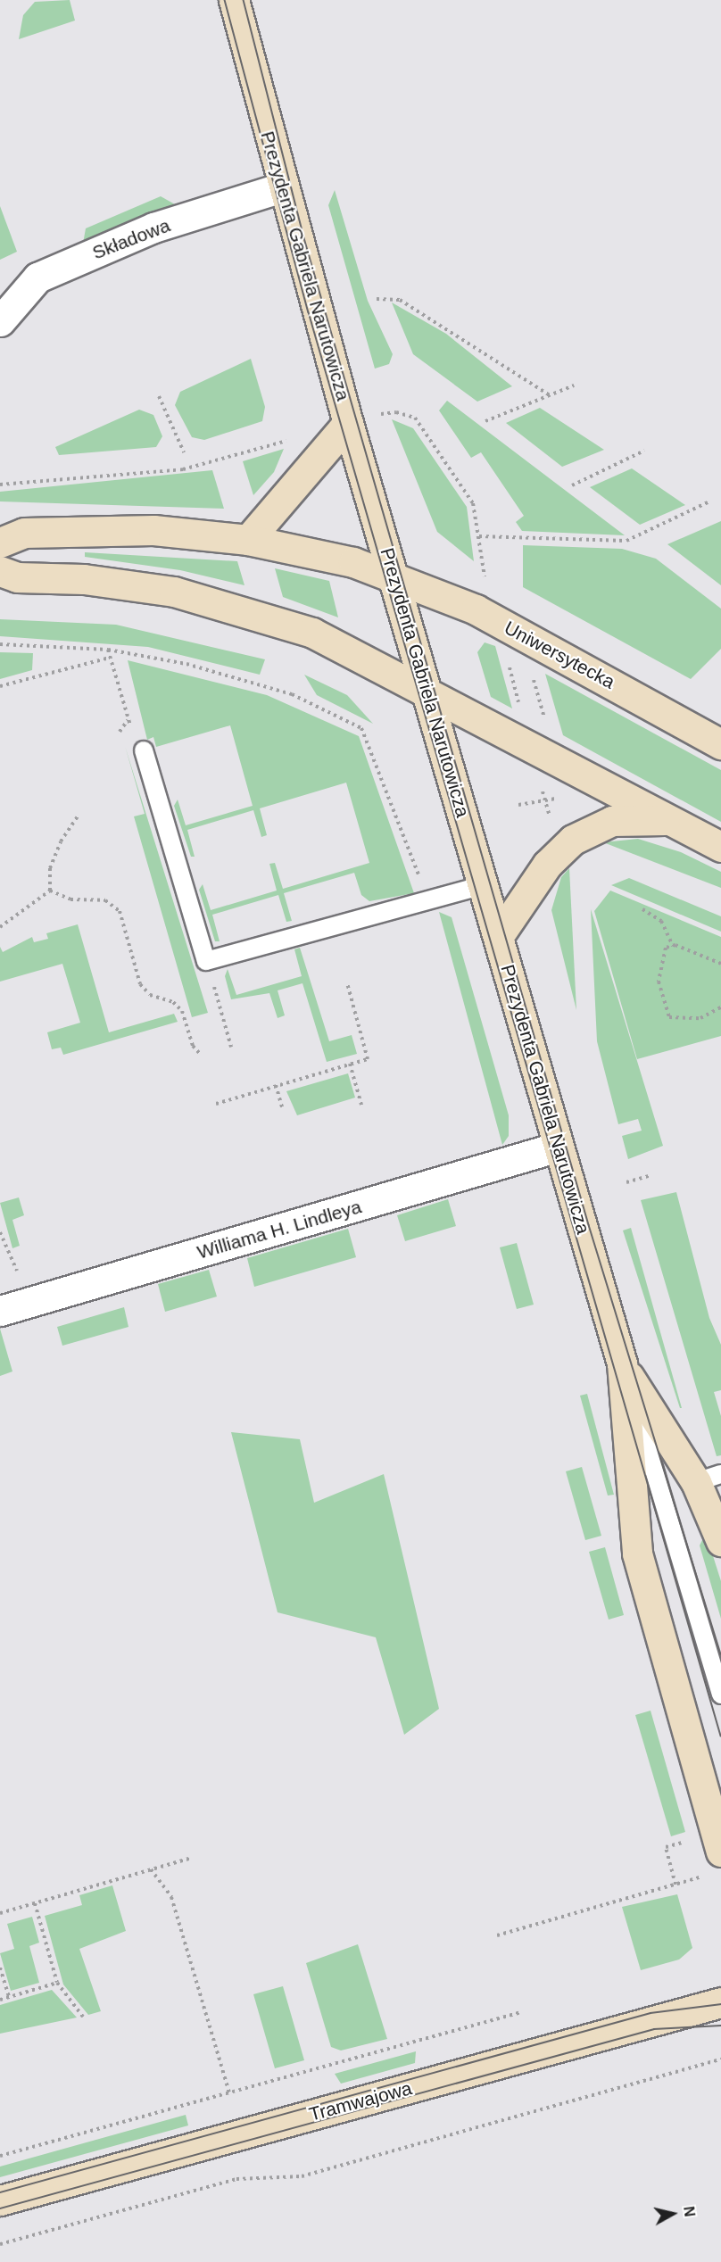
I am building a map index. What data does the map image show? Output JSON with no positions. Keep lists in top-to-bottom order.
{
  "streets": {
    "street": [
      "Składowa",
      "Prezydenta Gabriela Narutowicza",
      "Uniwersytecka",
      "Williama H. Lindleya",
      "Tramwajowa"
    ]
  },
  "crossings": [
    ["Składowa", "Prezydenta Gabriela Narutowicza"],
    ["Prezydenta Gabriela Narutowicza", "Uniwersytecka"],
    ["Prezydenta Gabriela Narutowicza", "Williama H. Lindleya"]
  ],
  "north": "right"
}
